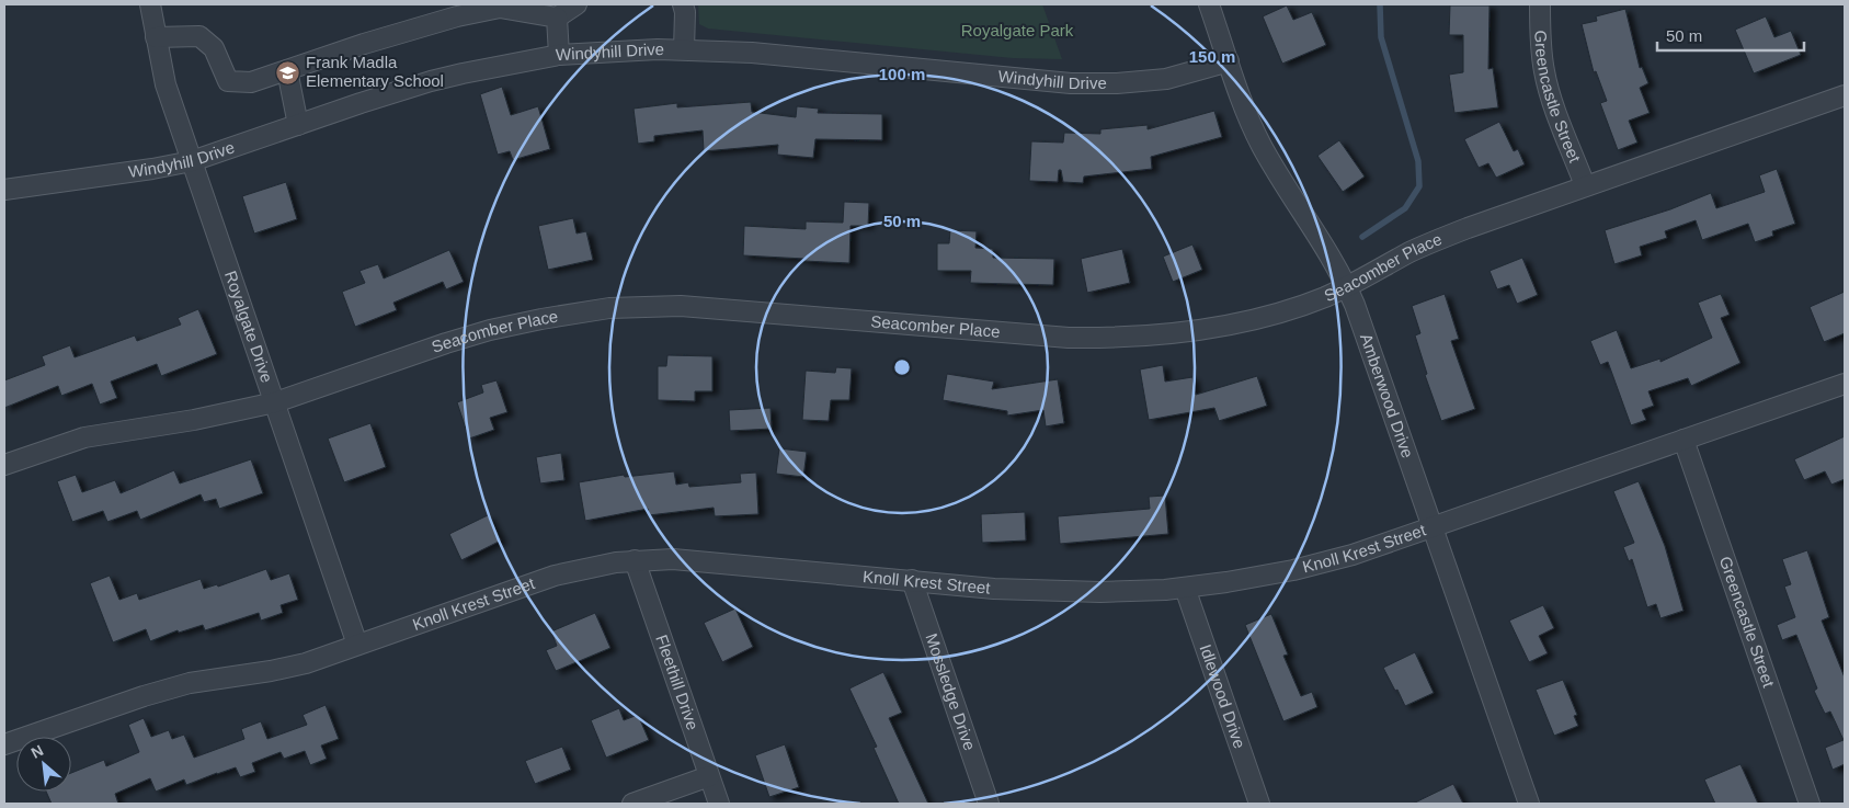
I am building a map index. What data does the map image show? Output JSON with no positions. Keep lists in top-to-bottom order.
{
  "streets": {
    "street": [
      "Windyhill Drive",
      "Greencastle Street",
      "Seacomber Place",
      "Royalgate Drive",
      "Amberwood Drive",
      "Knoll Krest Street",
      "Fleethill Drive",
      "Mossledge Drive",
      "Idlewood Drive"
    ]
  },
  "crossings": [
    ["Windyhill Drive", "Royalgate Drive"],
    ["Windyhill Drive", "Amberwood Drive"],
    ["Greencastle Street", "Seacomber Place"],
    ["Greencastle Street", "Knoll Krest Street"],
    ["Seacomber Place", "Royalgate Drive"],
    ["Seacomber Place", "Amberwood Drive"],
    ["Royalgate Drive", "Knoll Krest Street"],
    ["Amberwood Drive", "Knoll Krest Street"],
    ["Knoll Krest Street", "Fleethill Drive"],
    ["Knoll Krest Street", "Mossledge Drive"],
    ["Knoll Krest Street", "Idlewood Drive"]
  ],
  "parks": ["Royalgate Park"],
  "places": {
    "school or university": ["Frank Madla Elementary School"]
  },
  "scale_bar": "50 m",
  "north": "top left",
  "rings": ["150 m", "100 m", "50 m"]
}
